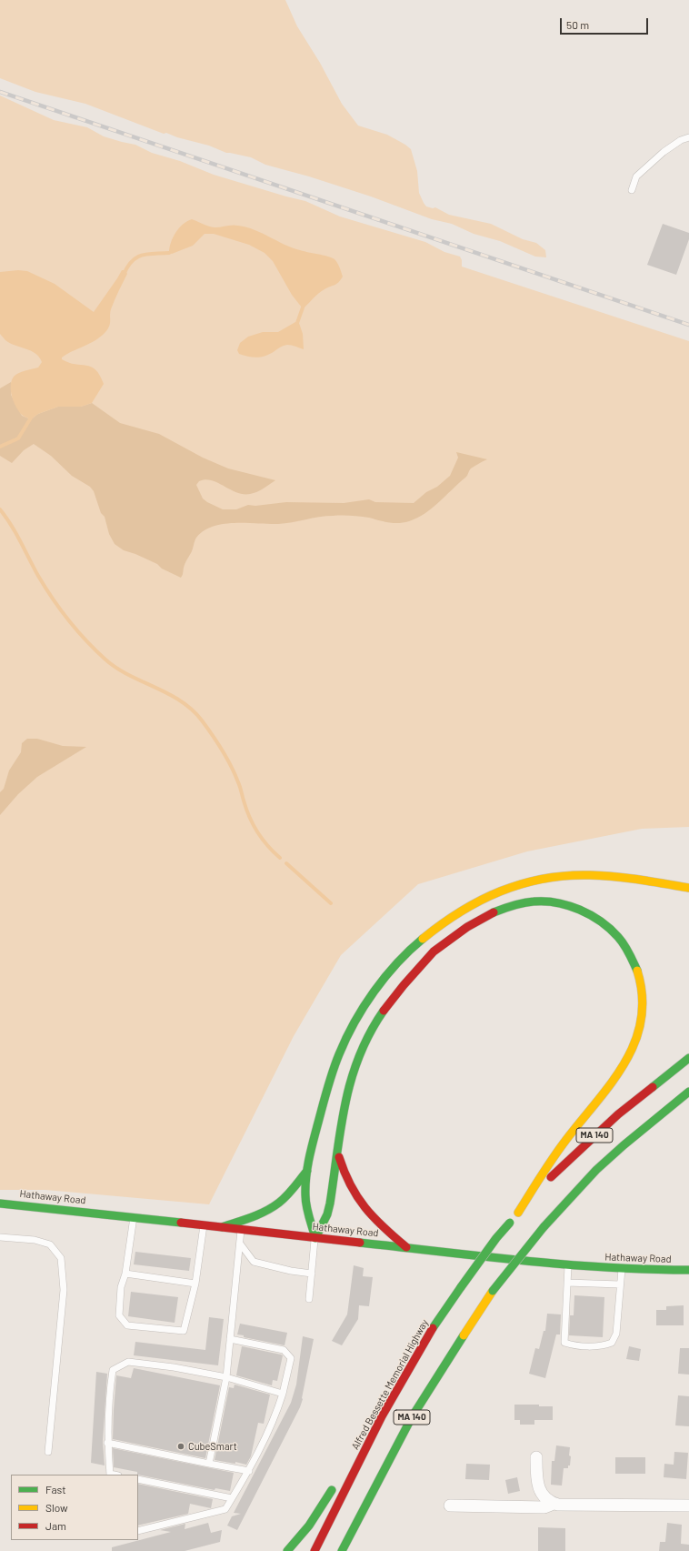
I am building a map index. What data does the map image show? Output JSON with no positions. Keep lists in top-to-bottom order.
{
  "streets": {
    "main road": ["MA 140", "Hathaway Road", "Alfred Bessette Memorial Highway"]
  },
  "places": ["CubeSmart"],
  "legend": ["Fast", "Slow", "Jam"],
  "scale_bar": "50 m"
}
